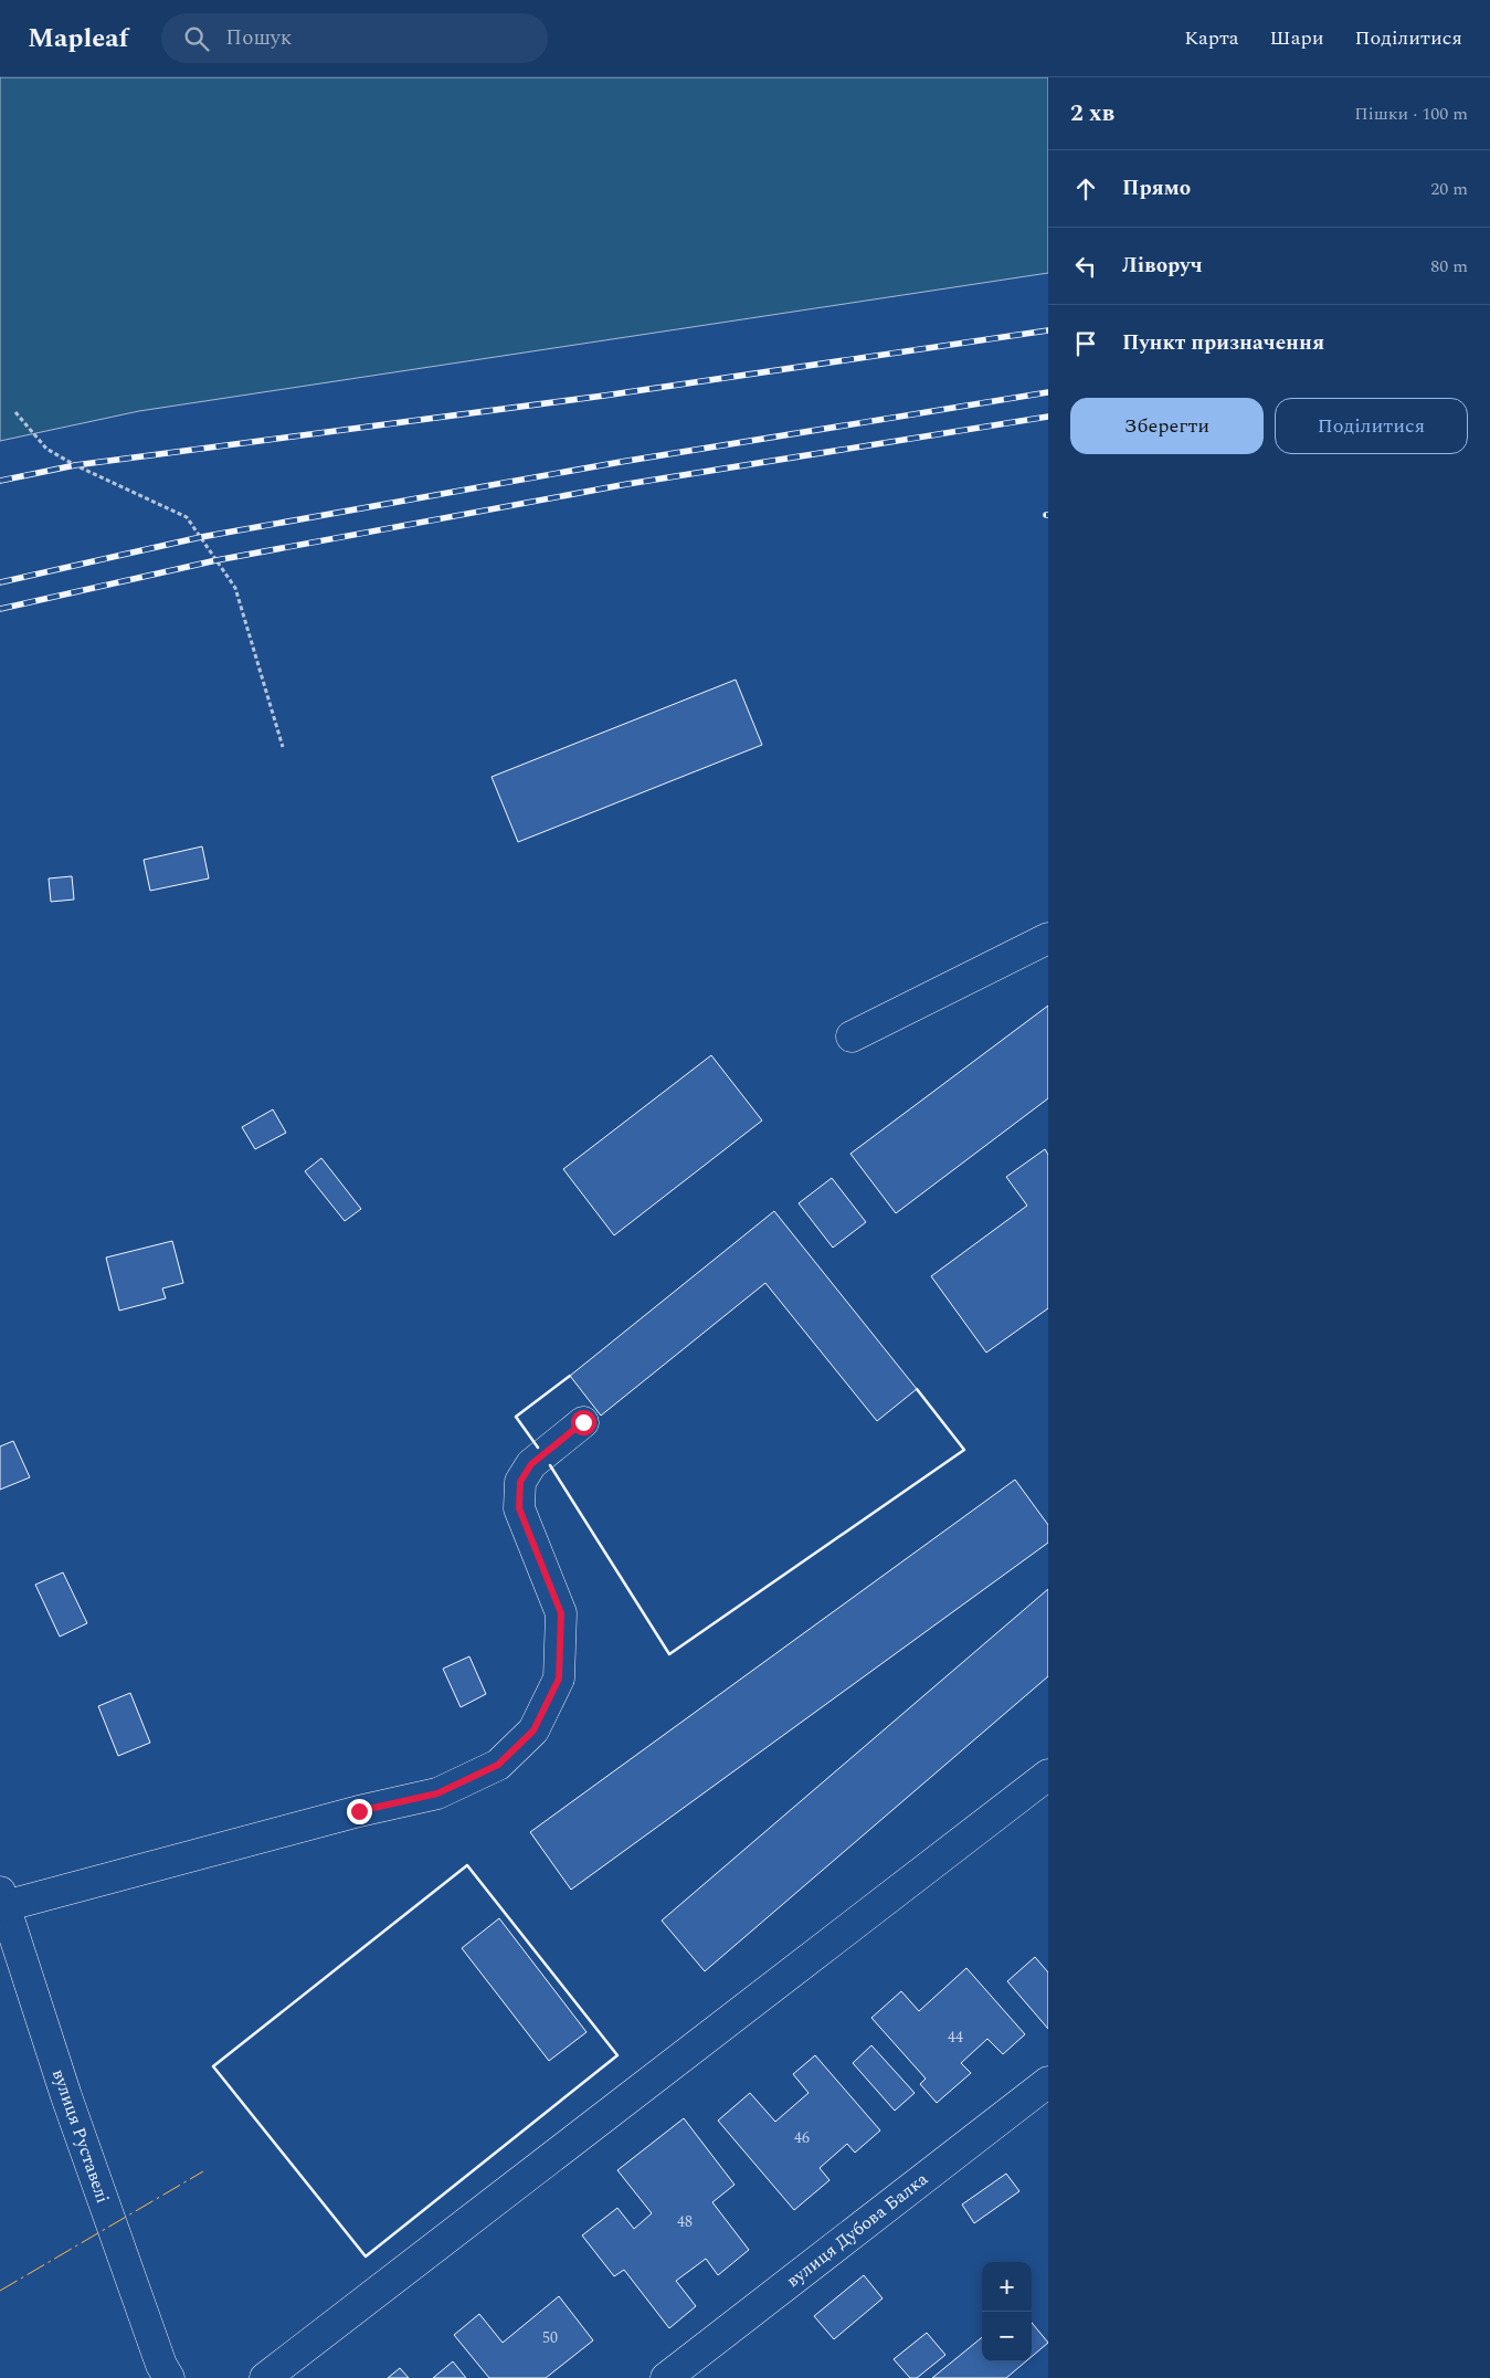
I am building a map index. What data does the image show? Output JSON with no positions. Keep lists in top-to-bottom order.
{
  "streets": {
    "street": ["вулиця Руставелі", "вулиця Дубова Балка"]
  },
  "house_numbers": [
    "44",
    "46",
    "48",
    "50"
  ],
  "page": {
    "header": "Mapleaf",
    "search": "Пошук",
    "nav": ["Карта", "Шари", "Поділитися"],
    "heading": ["2 хв", "Пішки · 100 m"],
    "list": [
      ["Прямо", "20 m"],
      ["Ліворуч", "80 m"],
      "Пункт призначення"
    ],
    "buttons": ["Зберегти", "Поділитися"],
    "map_buttons": ["+", "−"]
  }
}
